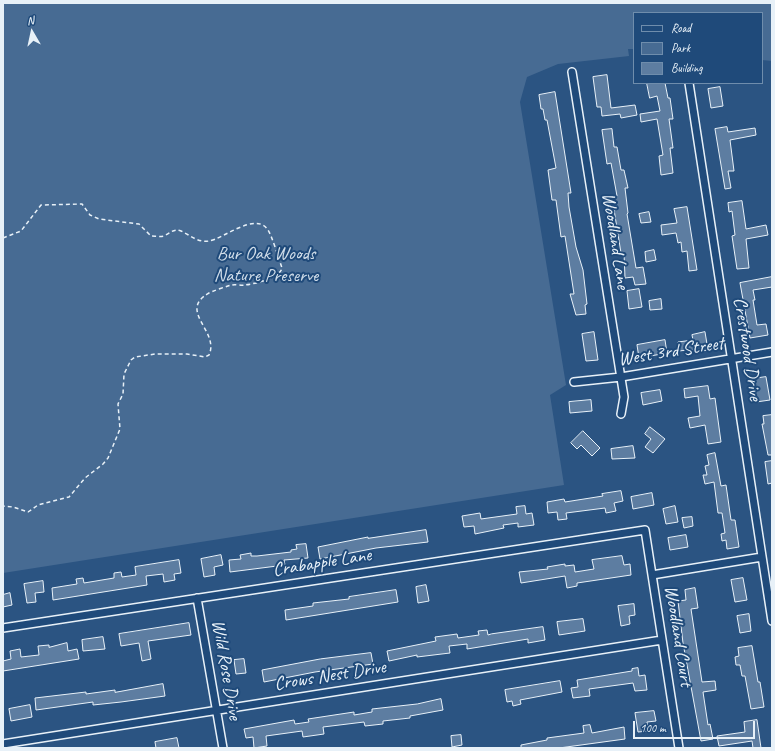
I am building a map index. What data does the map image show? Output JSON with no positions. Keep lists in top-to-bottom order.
{
  "streets": {
    "street": [
      "Woodland Lane",
      "Crestwood Drive",
      "West 3rd Street",
      "Crabapple Lane",
      "Woodland Court",
      "Wild Rose Drive",
      "Crows Nest Drive"
    ]
  },
  "crossings": [
    ["Woodland Lane", "West 3rd Street"],
    ["Crestwood Drive", "West 3rd Street"],
    ["Crabapple Lane", "Woodland Court"],
    ["Crabapple Lane", "Wild Rose Drive"],
    ["Woodland Court", "Crows Nest Drive"],
    ["Wild Rose Drive", "Crows Nest Drive"]
  ],
  "parks": ["Bur Oak Woods Nature Preserve"],
  "legend": ["Road", "Park", "Building"],
  "scale_bar": "100 m",
  "north": "top"
}
